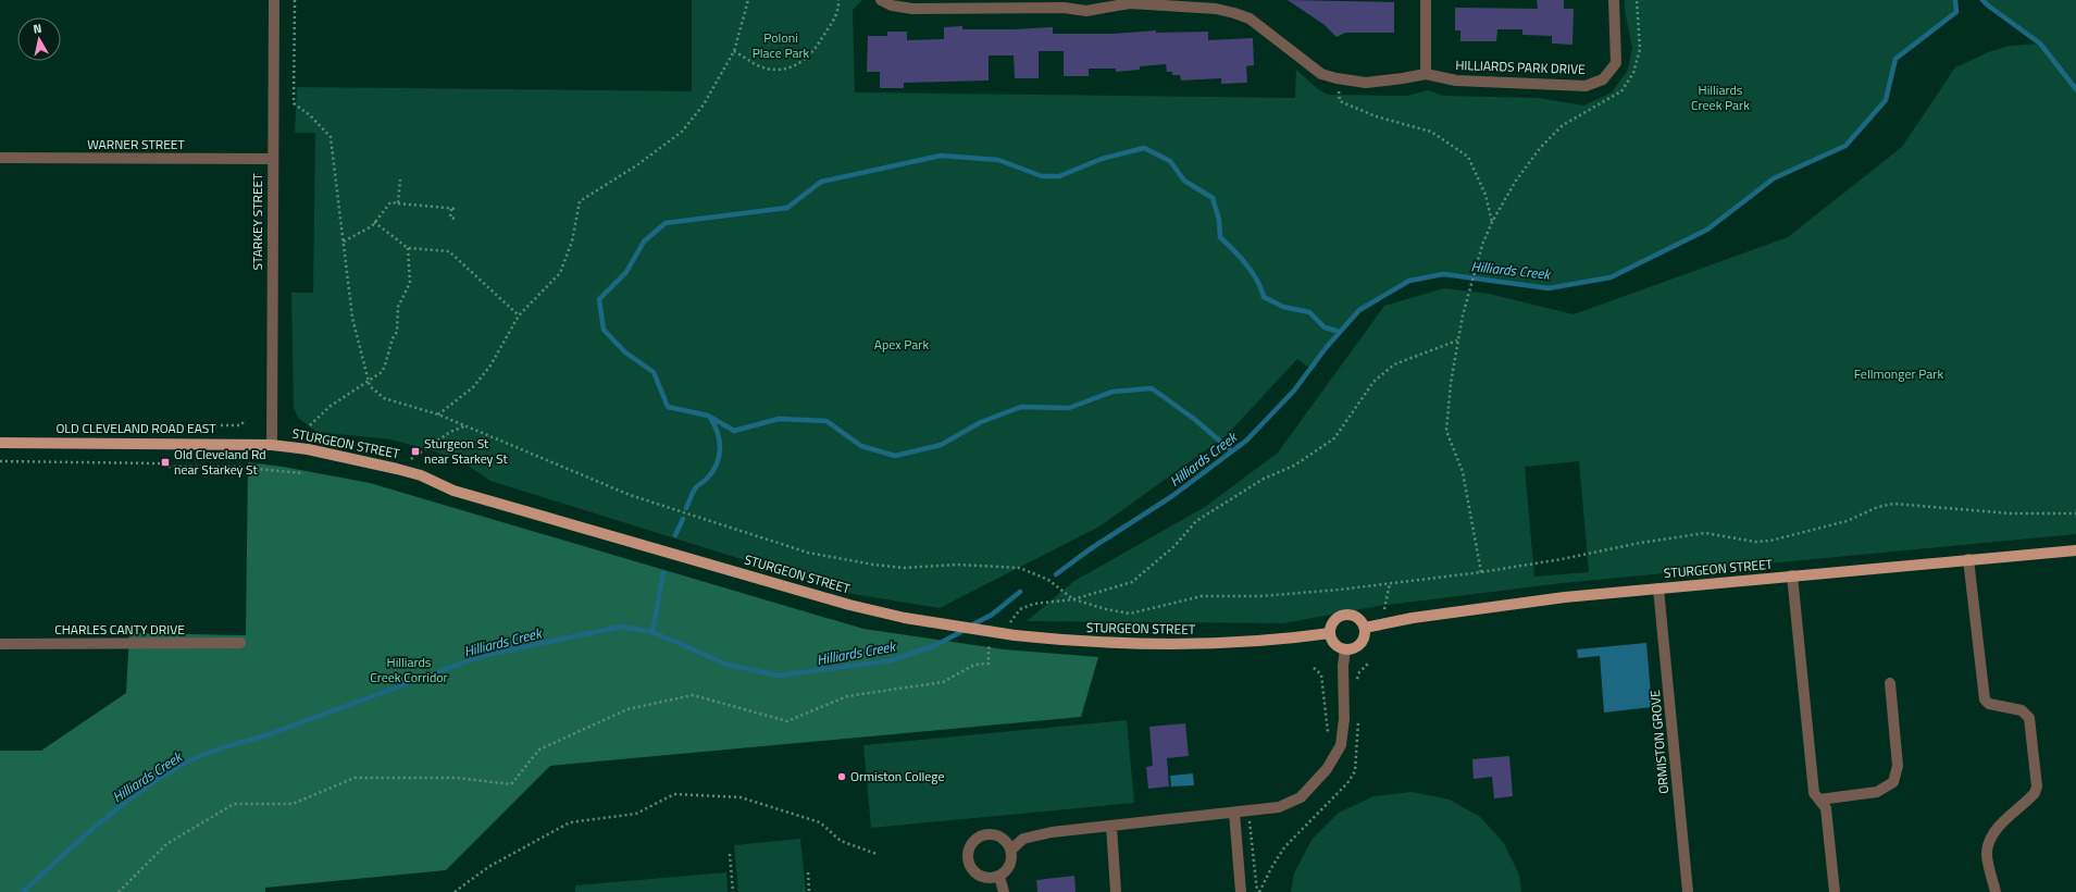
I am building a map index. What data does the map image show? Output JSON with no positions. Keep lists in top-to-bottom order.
{
  "streets": {
    "main road": ["OLD CLEVELAND ROAD EAST", "STURGEON STREET"],
    "street": [
      "HILLIARDS PARK DRIVE",
      "WARNER STREET",
      "STARKEY STREET",
      "CHARLES CANTY DRIVE",
      "ORMISTON GROVE"
    ]
  },
  "crossings": [
    ["WARNER STREET", "STARKEY STREET"],
    ["STARKEY STREET", "OLD CLEVELAND ROAD EAST"],
    ["STARKEY STREET", "STURGEON STREET"],
    ["OLD CLEVELAND ROAD EAST", "STURGEON STREET"],
    ["STURGEON STREET", "ORMISTON GROVE"]
  ],
  "water": ["Hilliards Creek"],
  "parks": [
    "Poloni Place Park",
    "Hilliards Creek Park",
    "Apex Park",
    "Fellmonger Park",
    "Hilliards Creek Corridor"
  ],
  "places": {
    "transit": ["Sturgeon St near Starkey St", "Old Cleveland Rd near Starkey St"],
    "other": ["Ormiston College"]
  },
  "north": "top"
}
